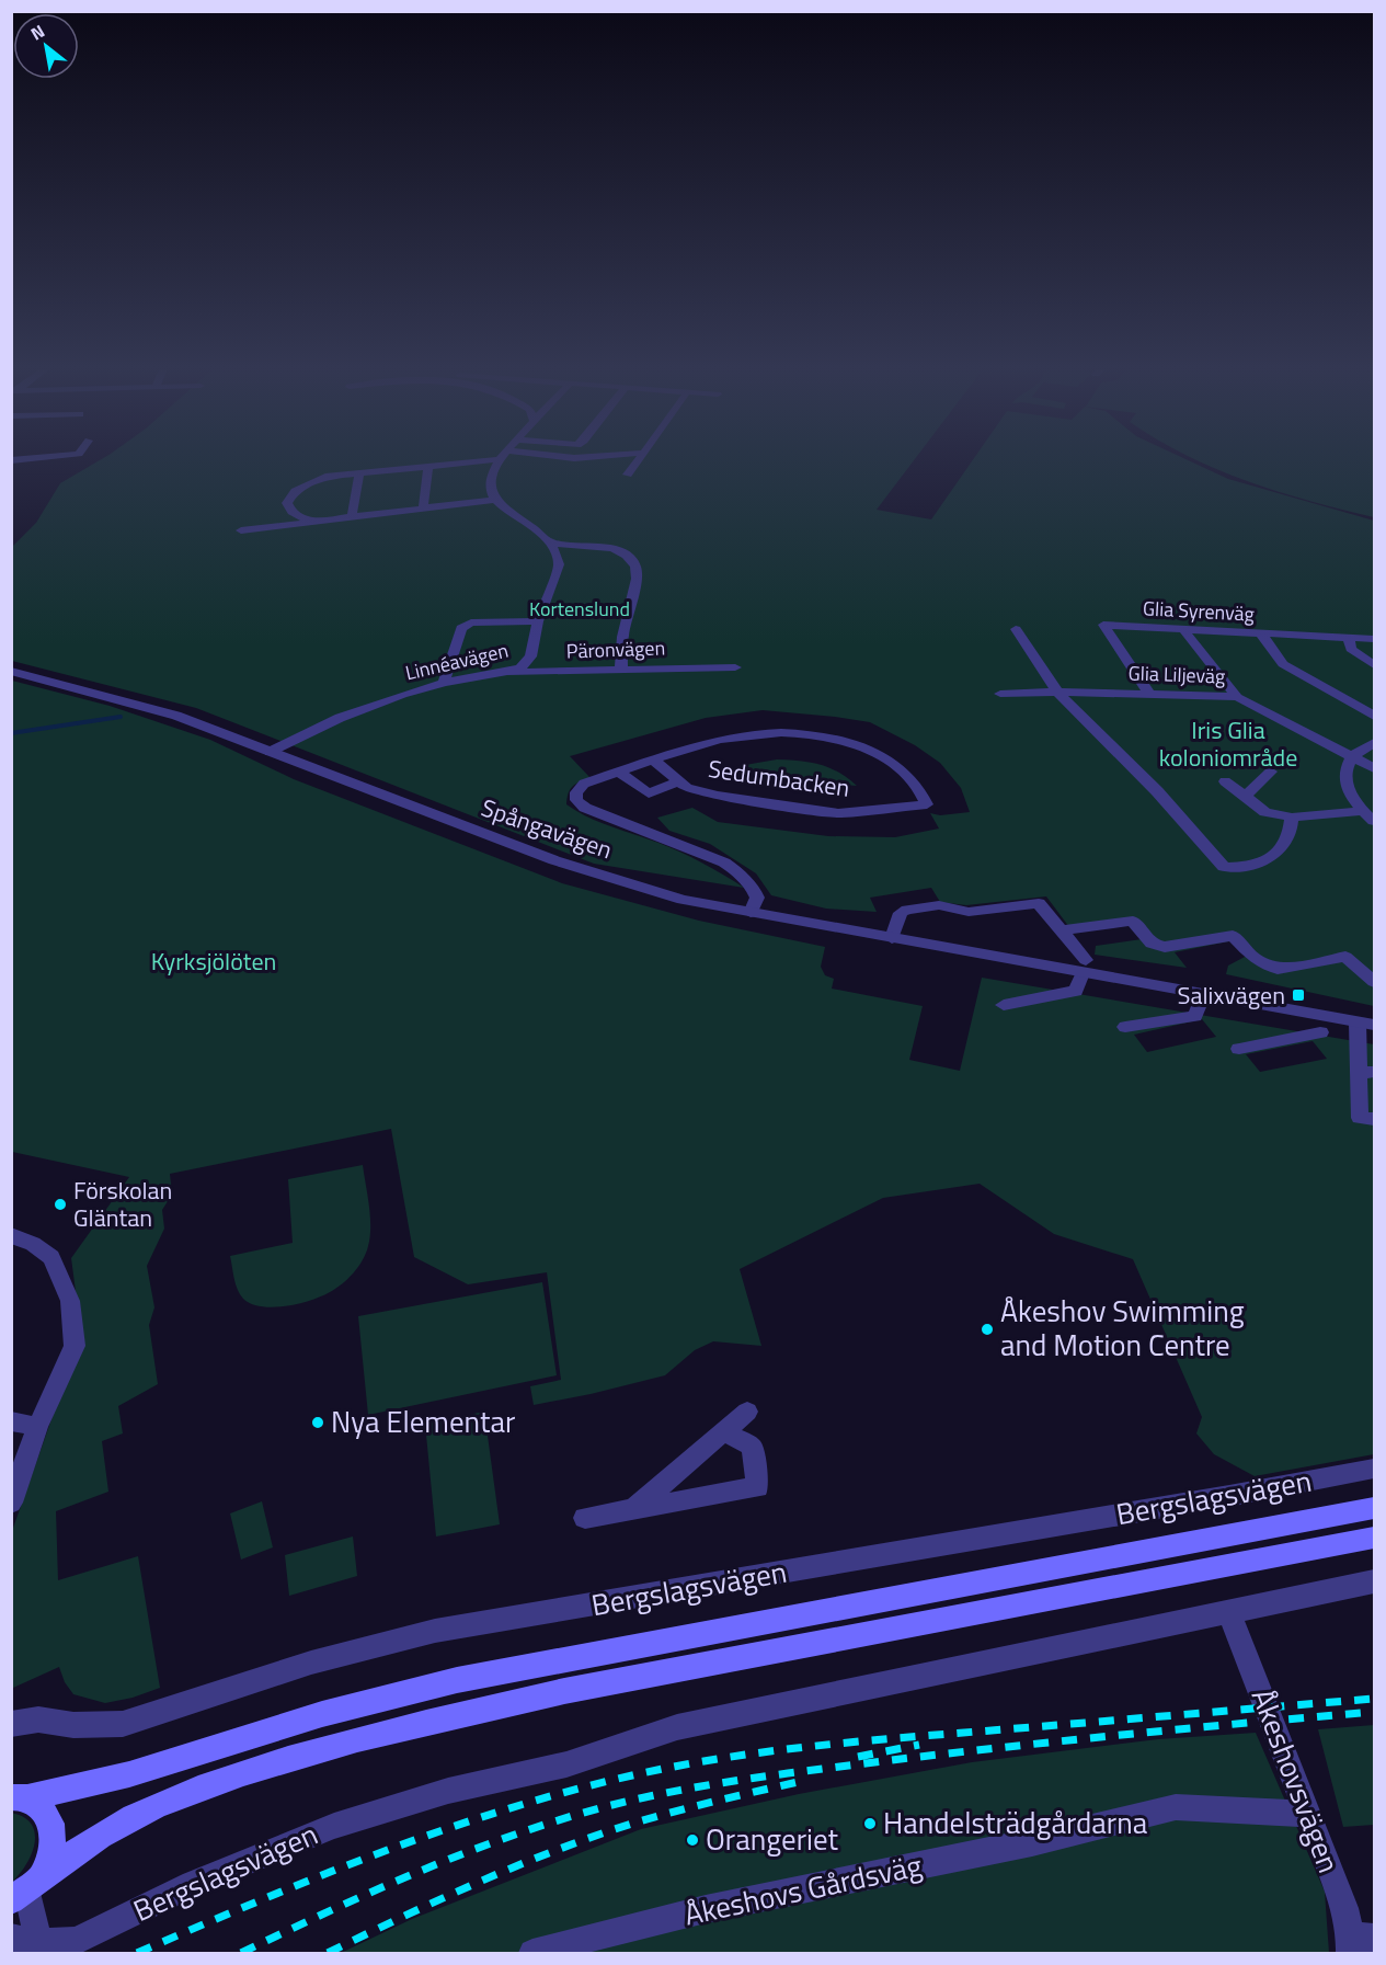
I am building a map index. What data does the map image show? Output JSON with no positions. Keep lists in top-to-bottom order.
{
  "streets": {
    "main road": ["Bergslagsvägen"],
    "street": [
      "Glia Syrenväg",
      "Päronvägen",
      "Linnéavägen",
      "Glia Liljeväg",
      "Sedumbacken",
      "Spångavägen",
      "Åkeshovsvägen",
      "Åkeshovs Gårdsväg"
    ]
  },
  "crossings": [
    ["Glia Syrenväg", "Glia Liljeväg"],
    ["Päronvägen", "Linnéavägen"],
    ["Linnéavägen", "Spångavägen"],
    ["Sedumbacken", "Spångavägen"],
    ["Bergslagsvägen", "Åkeshovsvägen"],
    ["Åkeshovsvägen", "Åkeshovs Gårdsväg"]
  ],
  "parks": ["Kortenslund", "Iris Glia koloniområde", "Kyrksjölöten"],
  "places": {
    "transit": ["Salixvägen"],
    "other": [
      "Förskolan Gläntan",
      "Åkeshov Swimming and Motion Centre",
      "Nya Elementar",
      "Handelsträdgårdarna",
      "Orangeriet"
    ]
  },
  "north": "top left"
}
